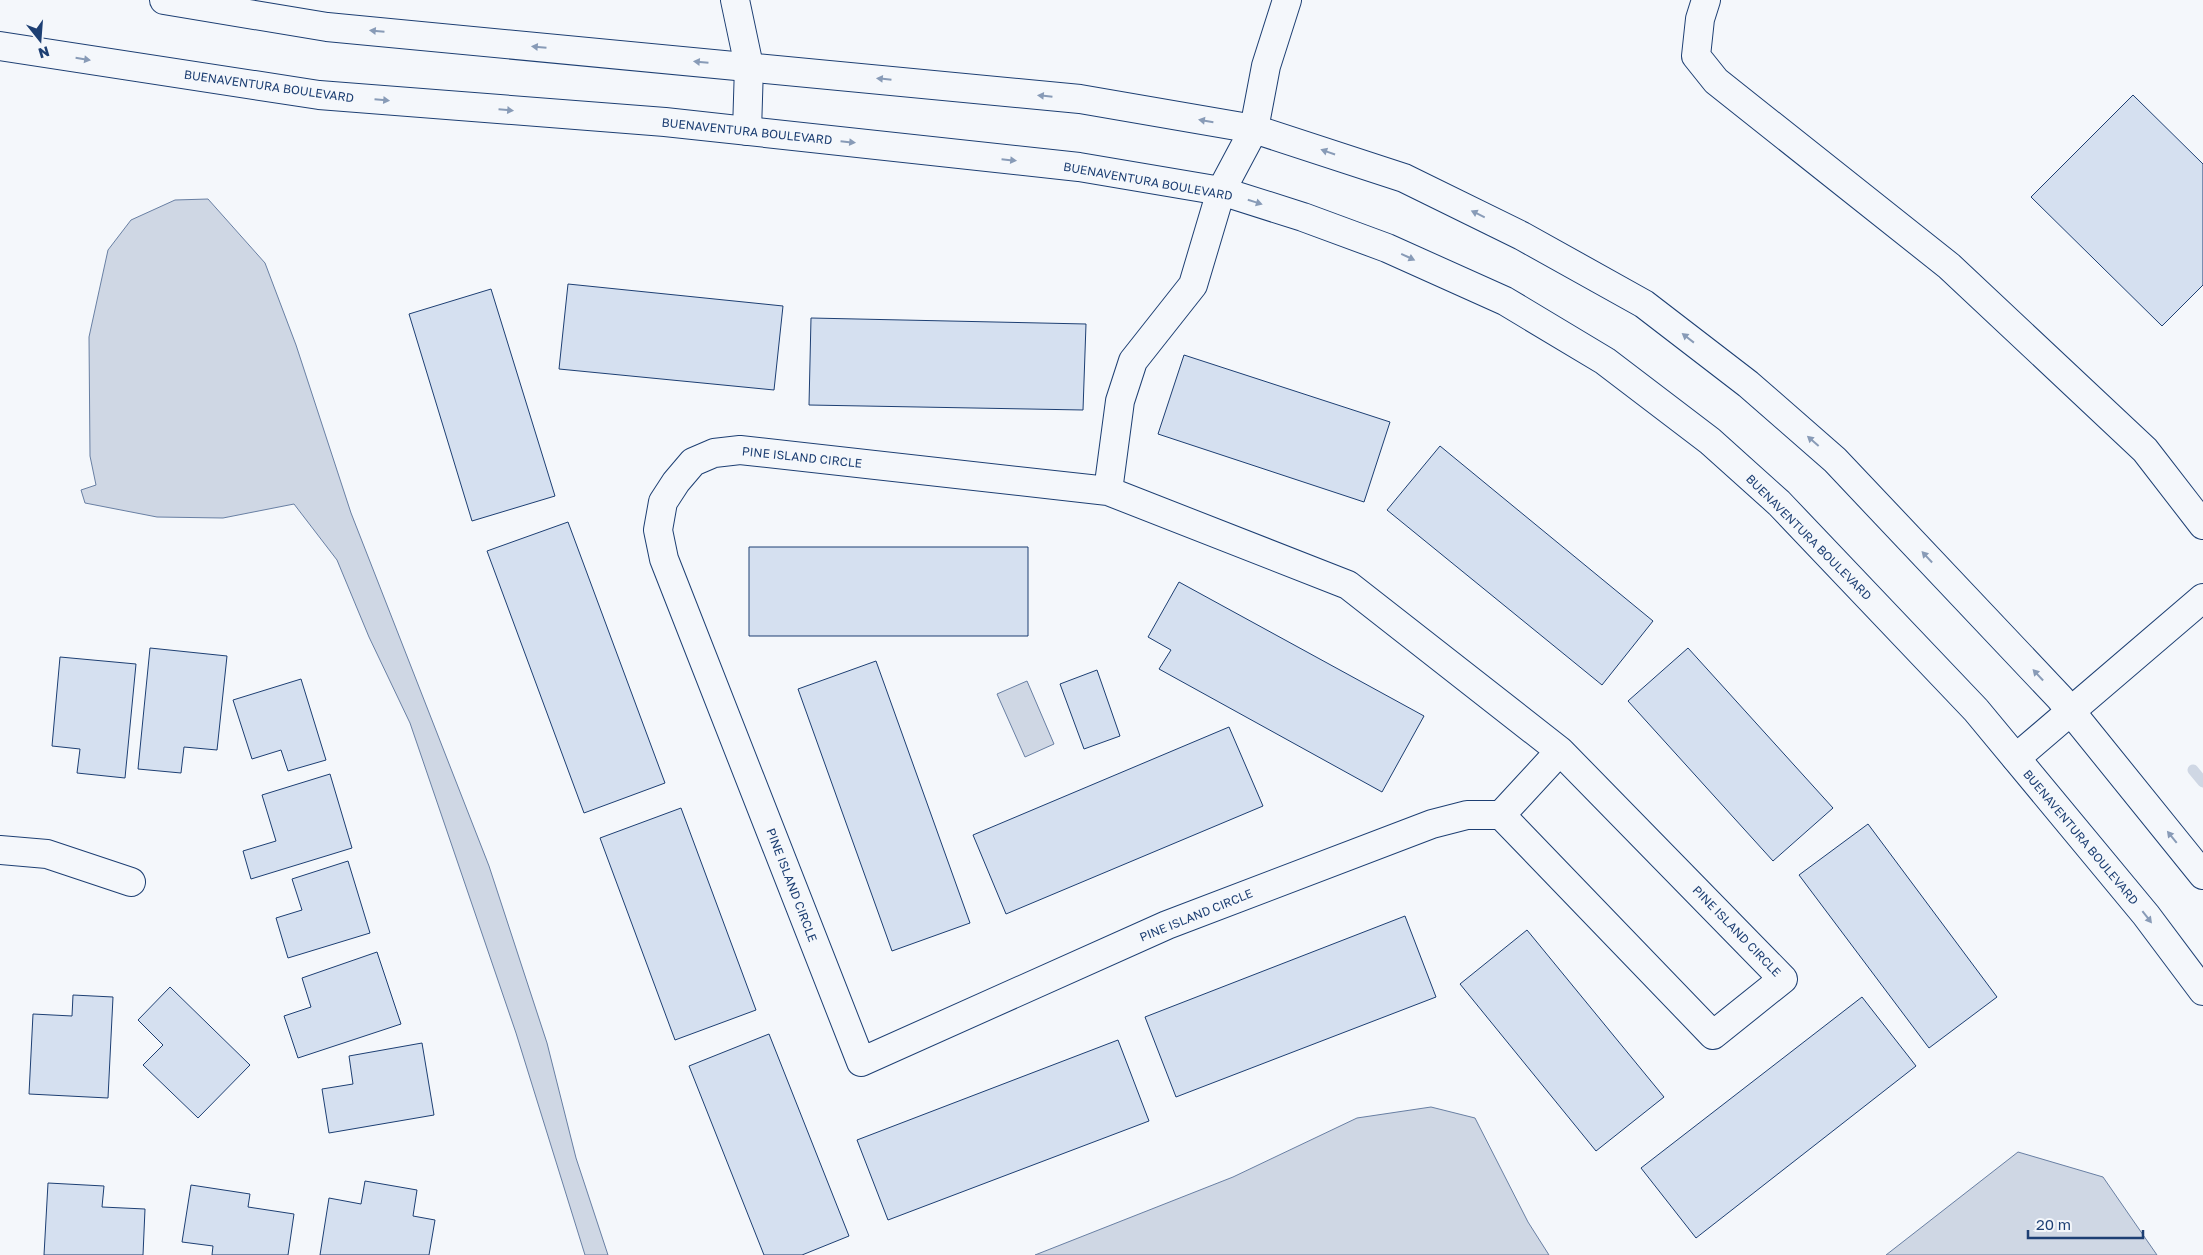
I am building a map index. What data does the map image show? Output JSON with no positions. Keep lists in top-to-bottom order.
{
  "streets": {
    "main road": ["BUENAVENTURA BOULEVARD", "PINE ISLAND CIRCLE"]
  },
  "scale_bar": "20 m",
  "north": "bottom"
}
